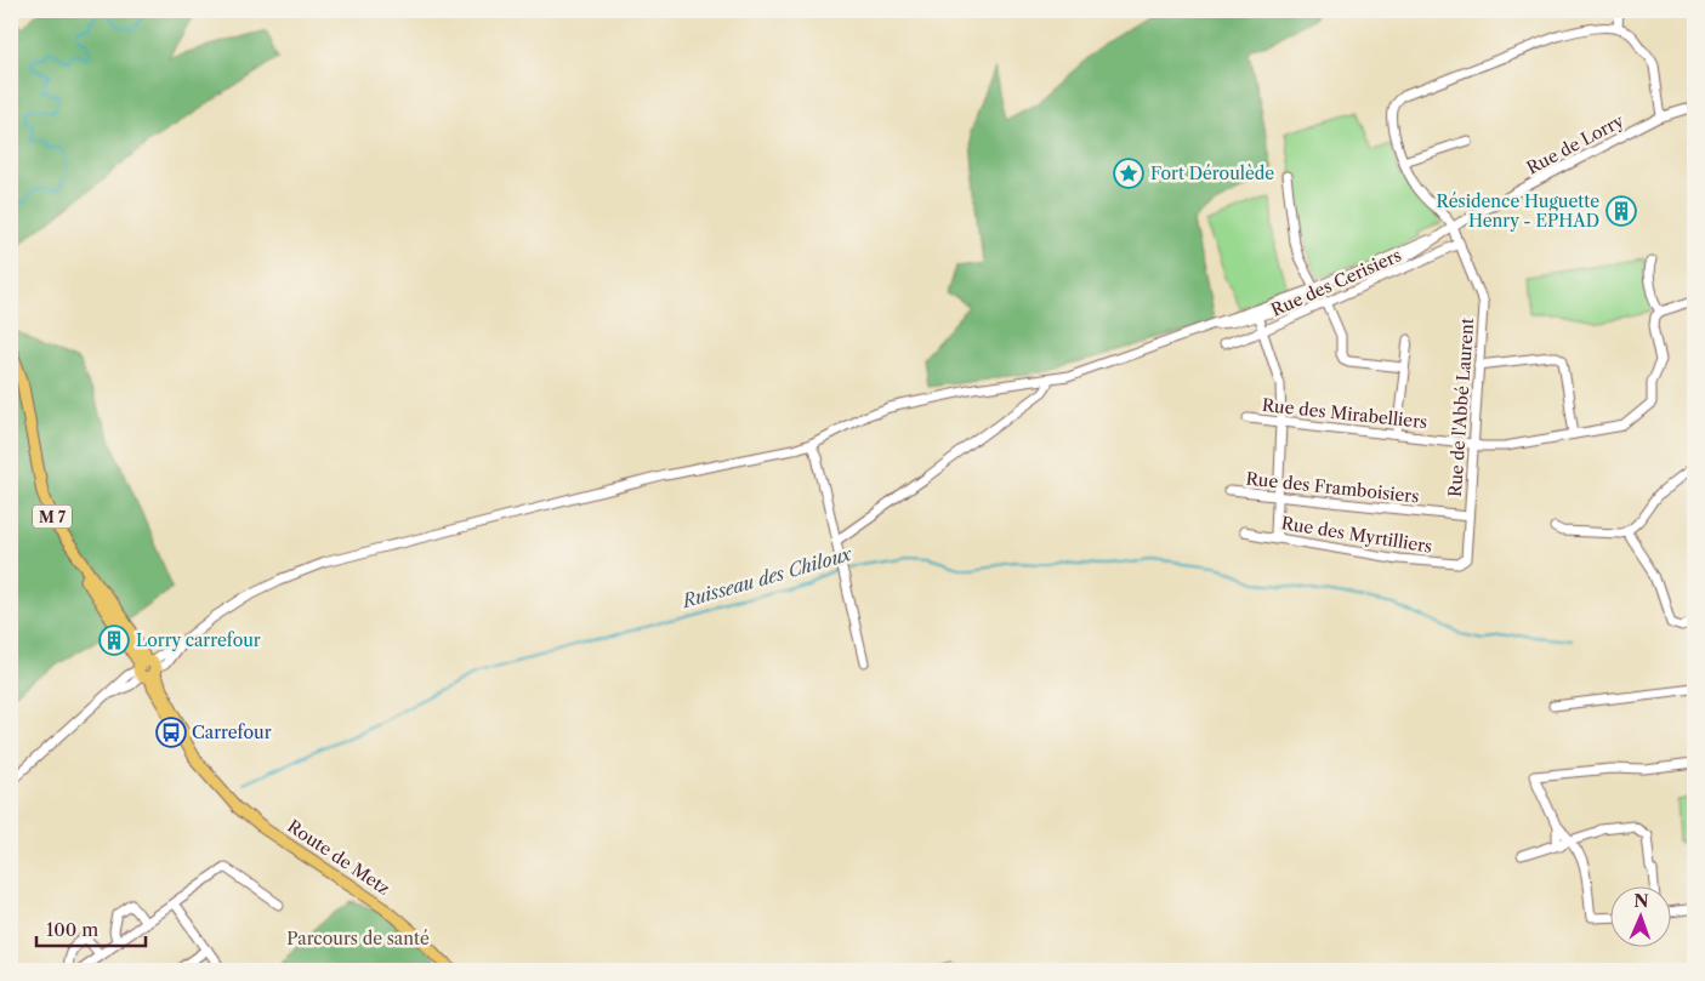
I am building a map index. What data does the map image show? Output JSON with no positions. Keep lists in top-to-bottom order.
{
  "streets": {
    "main road": ["M 7", "Route de Metz"],
    "street": [
      "Rue de Lorry",
      "Rue des Cerisiers",
      "Rue de l'Abbé Laurent",
      "Rue des Mirabelliers",
      "Rue des Framboisiers",
      "Rue des Myrtilliers"
    ]
  },
  "crossings": [
    ["Rue de Lorry", "Rue de l'Abbé Laurent"],
    ["Rue de Lorry", "Route de Metz"],
    ["Rue des Cerisiers", "Rue de l'Abbé Laurent"],
    ["Rue de l'Abbé Laurent", "Rue des Mirabelliers"],
    ["Rue de l'Abbé Laurent", "Rue des Framboisiers"],
    ["Rue de l'Abbé Laurent", "Rue des Myrtilliers"]
  ],
  "water": ["Ruisseau des Chiloux"],
  "parks": ["Parcours de santé"],
  "places": {
    "place": ["Fort Déroulède"],
    "building": ["Résidence Huguette Henry - EPHAD", "Lorry carrefour"],
    "bus stop": ["Carrefour"]
  },
  "scale_bar": "100 m",
  "north": "top"
}
